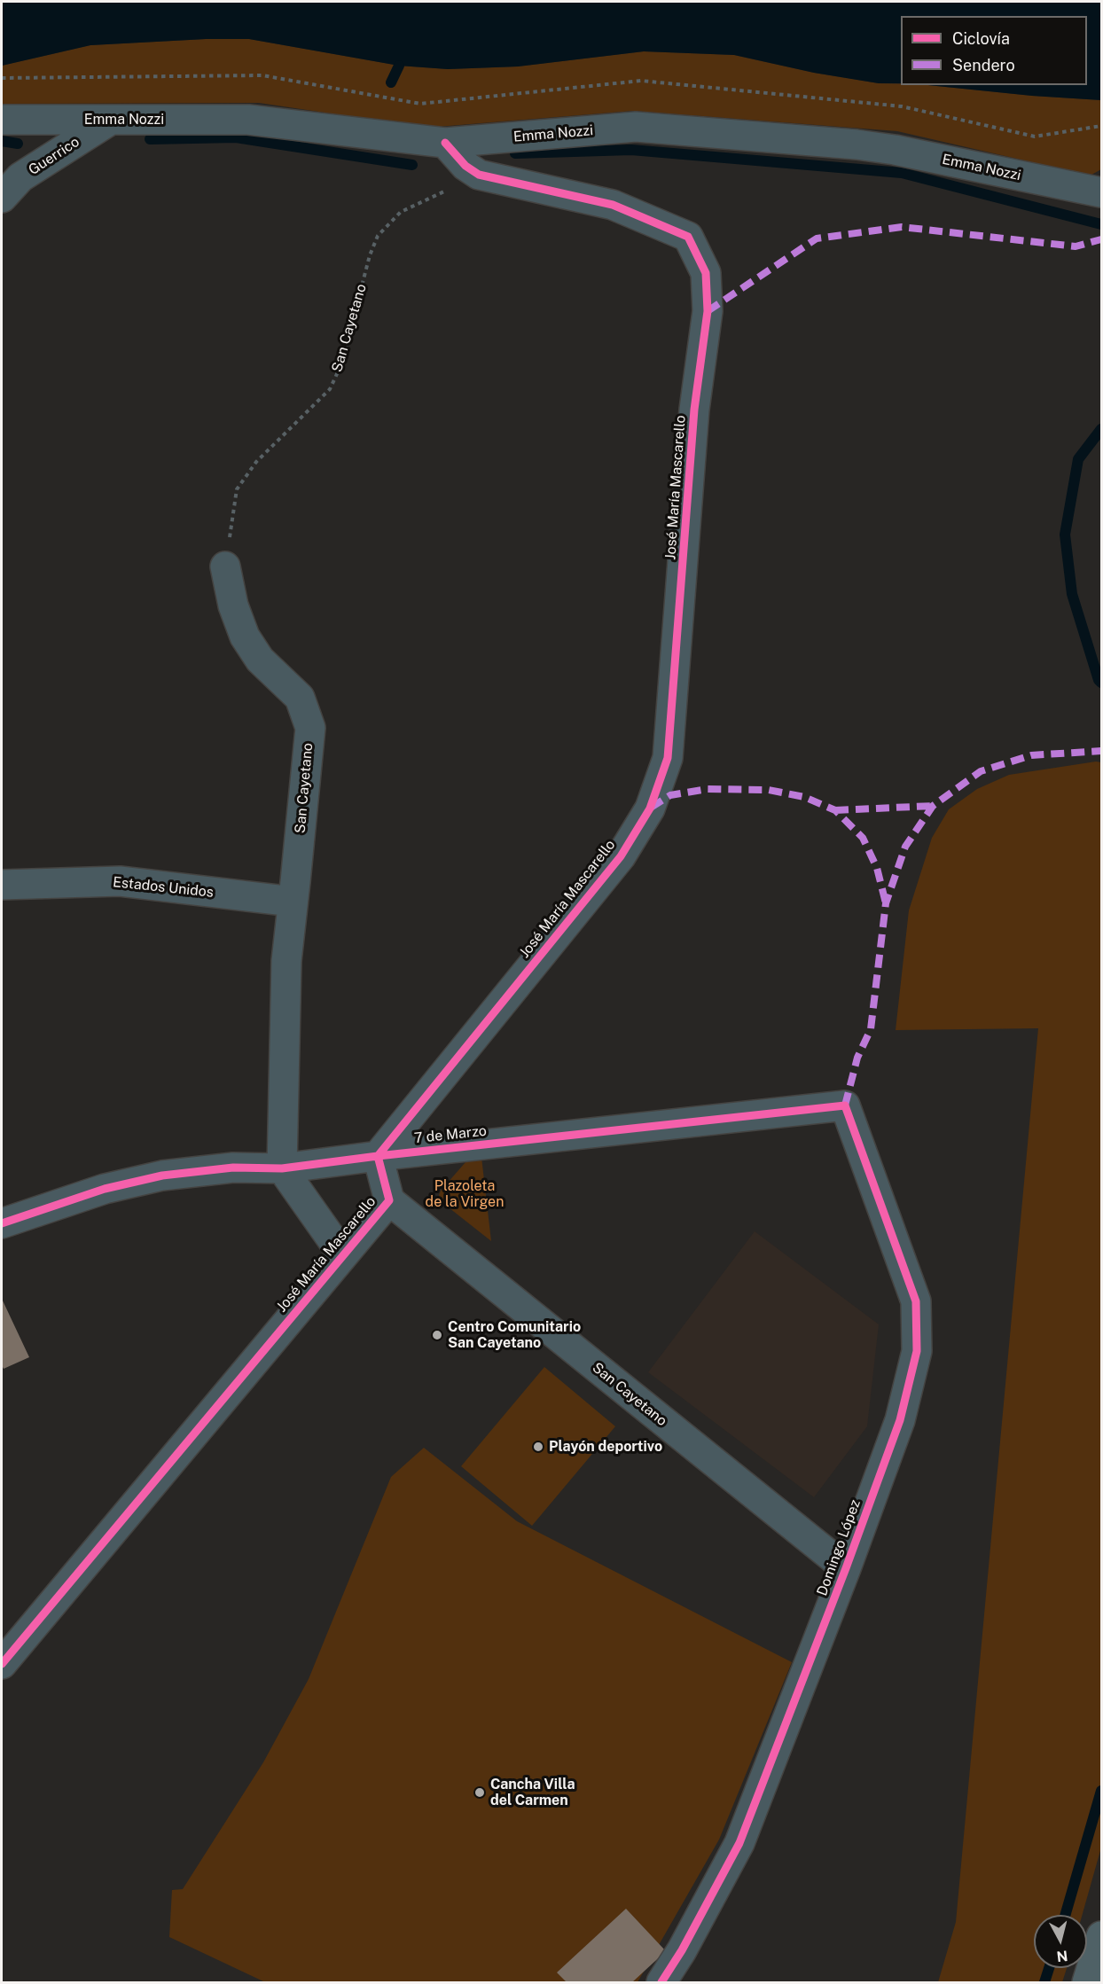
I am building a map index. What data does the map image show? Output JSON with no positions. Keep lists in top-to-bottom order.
{
  "streets": {
    "street": [
      "Emma Nozzi",
      "Guerrico",
      "San Cayetano",
      "José María Mascarello",
      "Estados Unidos",
      "7 de Marzo",
      "Domingo López"
    ]
  },
  "crossings": [
    ["Emma Nozzi", "Guerrico"],
    ["Emma Nozzi", "José María Mascarello"],
    ["San Cayetano", "José María Mascarello"],
    ["San Cayetano", "Estados Unidos"],
    ["San Cayetano", "7 de Marzo"],
    ["San Cayetano", "Domingo López"],
    ["José María Mascarello", "7 de Marzo"],
    ["7 de Marzo", "Domingo López"]
  ],
  "parks": ["Plazoleta de la Virgen"],
  "places": ["Centro Comunitario San Cayetano", "Playón deportivo", "Cancha Villa del Carmen"],
  "legend": ["Ciclovía", "Sendero"],
  "north": "bottom"
}
